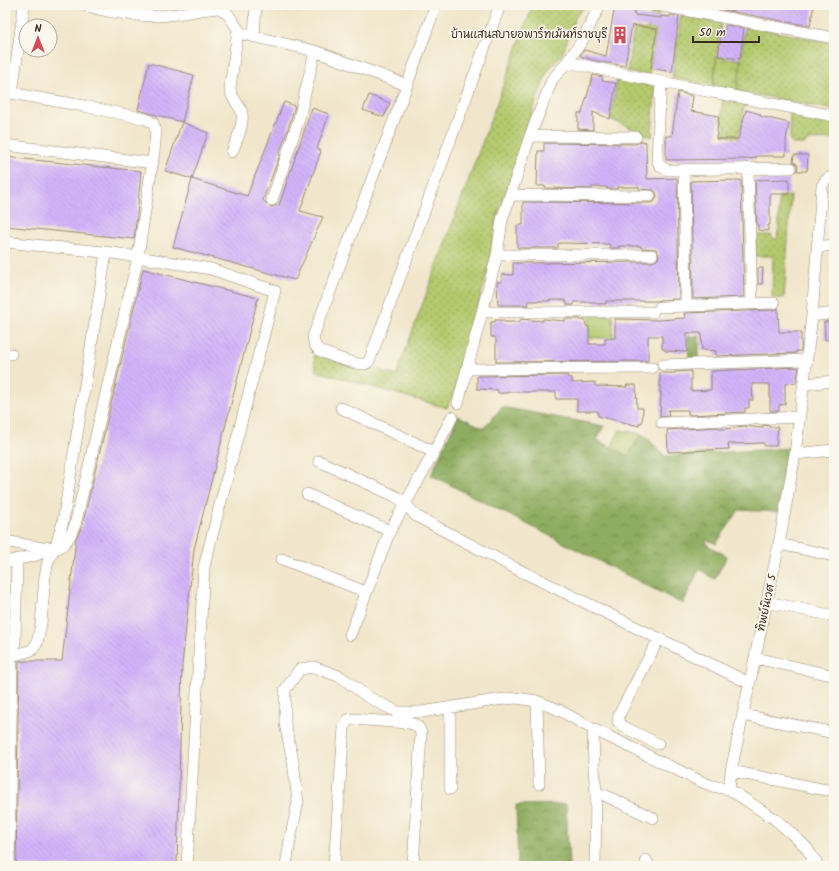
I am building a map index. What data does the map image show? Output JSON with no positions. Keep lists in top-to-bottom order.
{
  "streets": {
    "street": ["ทิพย์นิเวศ 5"]
  },
  "places": {
    "building": ["บ้านแสนสบายอพาร์ทเม้นท์ราชบุรี"]
  },
  "scale_bar": "50 m",
  "north": "top"
}
